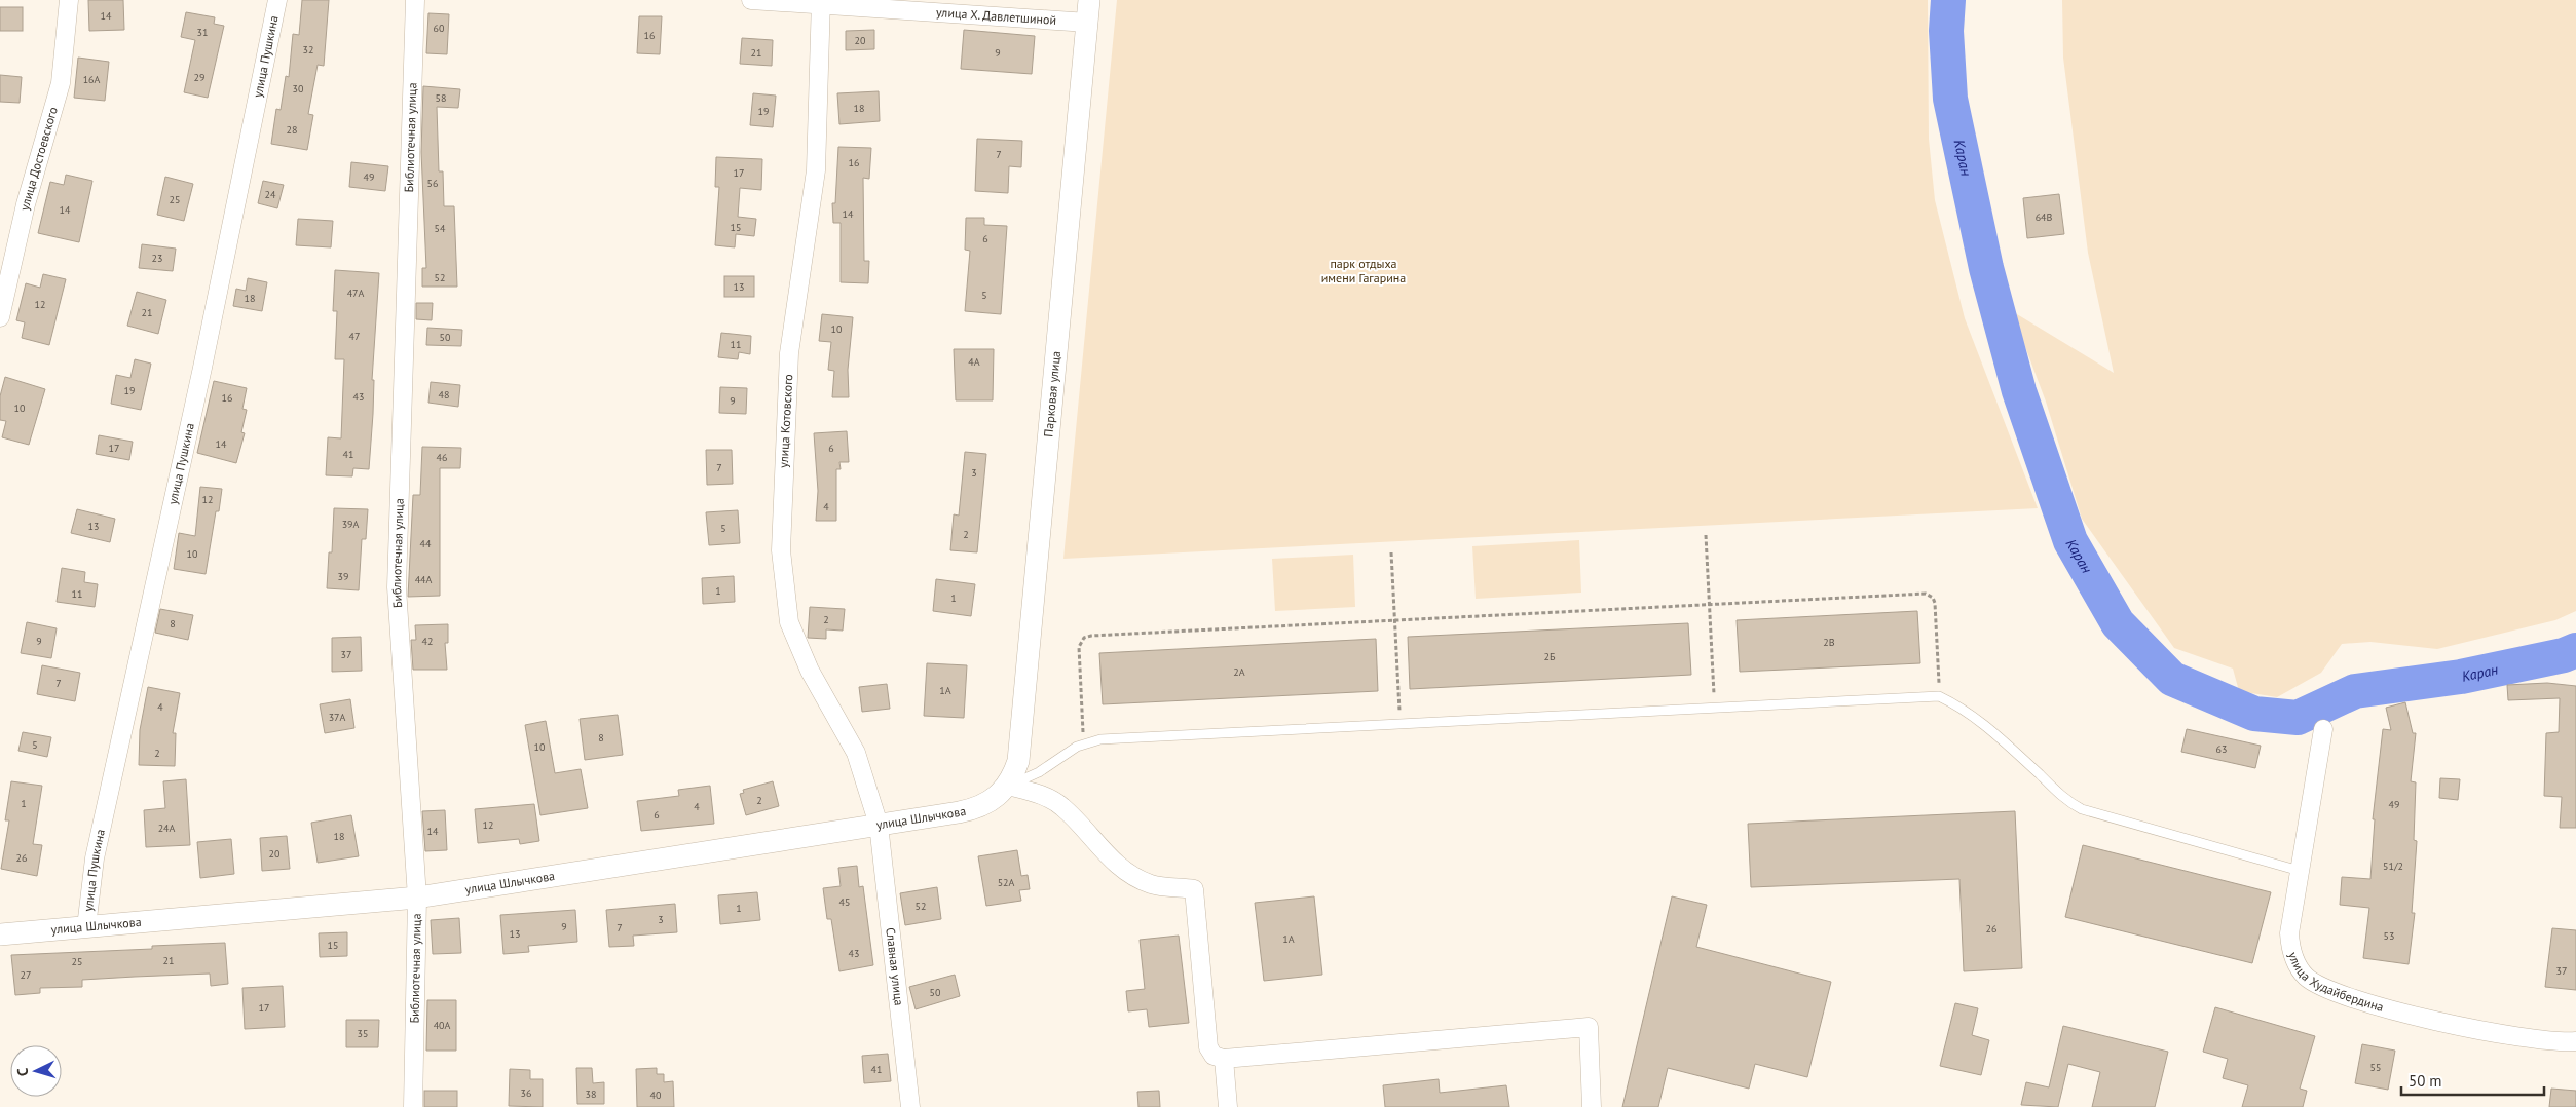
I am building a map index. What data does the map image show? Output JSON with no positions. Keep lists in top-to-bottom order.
{
  "streets": {
    "street": [
      "улица Х. Давлетшиной",
      "улица Пушкина",
      "Библиотечная улица",
      "улица Достоевского",
      "Парковая улица",
      "улица Котовского",
      "улица Шлычкова",
      "Славная улица",
      "улица Худайбердина"
    ]
  },
  "crossings": [
    ["улица Х. Давлетшиной", "Парковая улица"],
    ["улица Х. Давлетшиной", "улица Котовского"],
    ["улица Пушкина", "улица Шлычкова"],
    ["Библиотечная улица", "улица Шлычкова"],
    ["Парковая улица", "улица Шлычкова"],
    ["улица Котовского", "улица Шлычкова"],
    ["улица Котовского", "Славная улица"],
    ["улица Шлычкова", "Славная улица"]
  ],
  "water": ["Каран"],
  "parks": ["парк отдыха имени Гагарина"],
  "house_numbers": [
    "14",
    "60",
    "31",
    "16",
    "20",
    "32",
    "21",
    "9",
    "29",
    "16А",
    "30",
    "58",
    "18",
    "19",
    "28",
    "7",
    "16",
    "17",
    "49",
    "56",
    "24",
    "25",
    "14",
    "14",
    "64В",
    "15",
    "54",
    "6",
    "23",
    "52",
    "13",
    "47А",
    "5",
    "18",
    "12",
    "21",
    "10",
    "47",
    "50",
    "11",
    "4А",
    "19",
    "48",
    "43",
    "16",
    "9",
    "10",
    "14",
    "17",
    "6",
    "41",
    "46",
    "7",
    "3",
    "12",
    "4",
    "39А",
    "13",
    "5",
    "2",
    "44",
    "10",
    "39",
    "44А",
    "1",
    "11",
    "1",
    "2",
    "8",
    "9",
    "42",
    "2В",
    "37",
    "2Б",
    "2А",
    "7",
    "1А",
    "4",
    "37А",
    "8",
    "5",
    "10",
    "63",
    "2",
    "2",
    "1",
    "49",
    "4",
    "6",
    "12",
    "24А",
    "14",
    "18",
    "20",
    "26",
    "51/2",
    "52А",
    "45",
    "52",
    "1",
    "3",
    "9",
    "7",
    "26",
    "13",
    "53",
    "1А",
    "15",
    "43",
    "21",
    "25",
    "37",
    "27",
    "50",
    "17",
    "40А",
    "35",
    "55",
    "41",
    "36",
    "38",
    "40"
  ],
  "scale_bar": "50 m",
  "north": "left"
}
